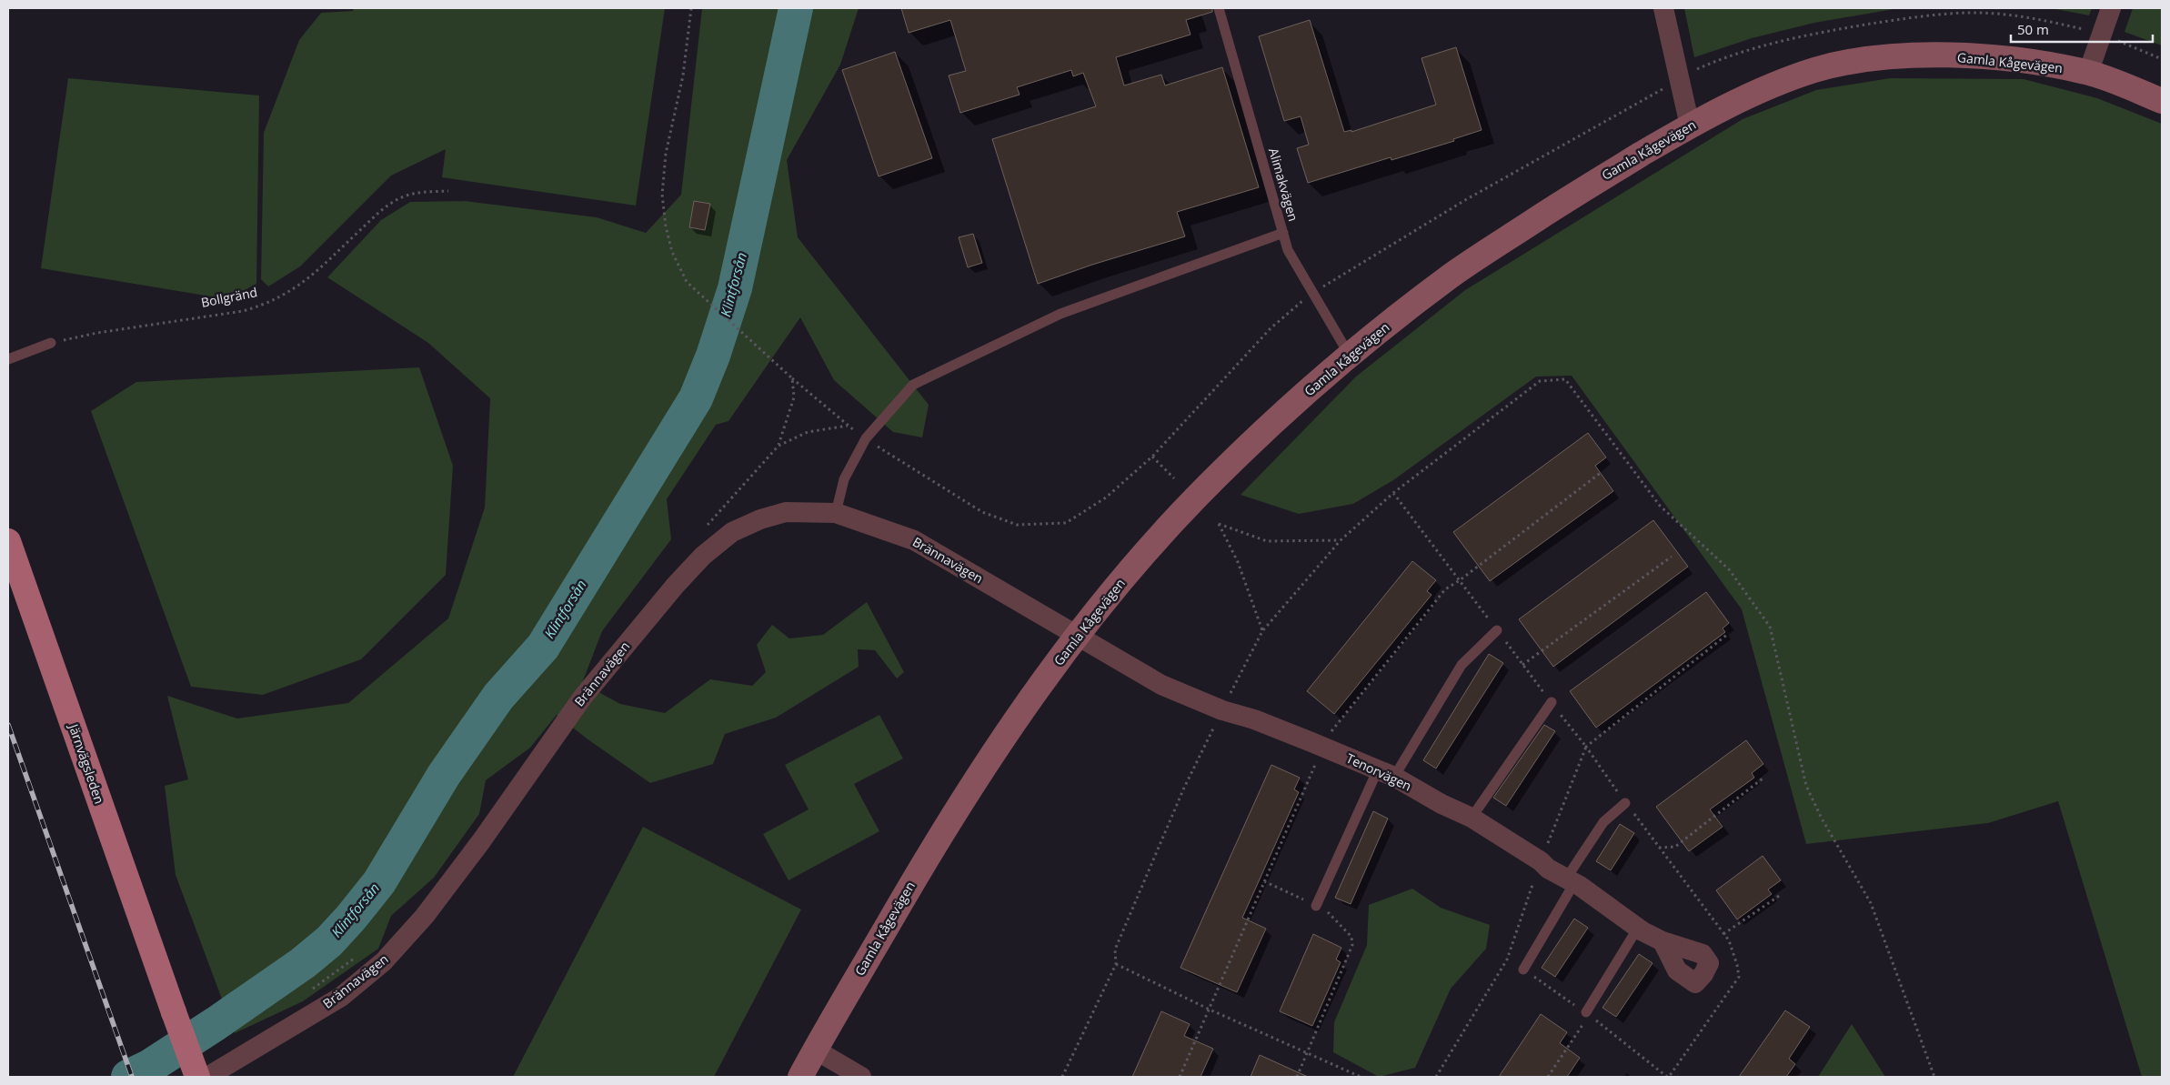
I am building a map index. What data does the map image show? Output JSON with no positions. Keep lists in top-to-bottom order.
{
  "streets": {
    "main road": ["Järnvägsleden"],
    "street": ["Gamla Kågevägen", "Brännavägen", "Tenorvägen"],
    "lane": ["Alimakvägen"],
    "path": ["Bollgränd"]
  },
  "crossings": [
    ["Gamla Kågevägen", "Alimakvägen"],
    ["Gamla Kågevägen", "Brännavägen"],
    ["Gamla Kågevägen", "Tenorvägen"],
    ["Brännavägen", "Tenorvägen"]
  ],
  "water": ["Klintforsån"],
  "scale_bar": "50 m"
}
